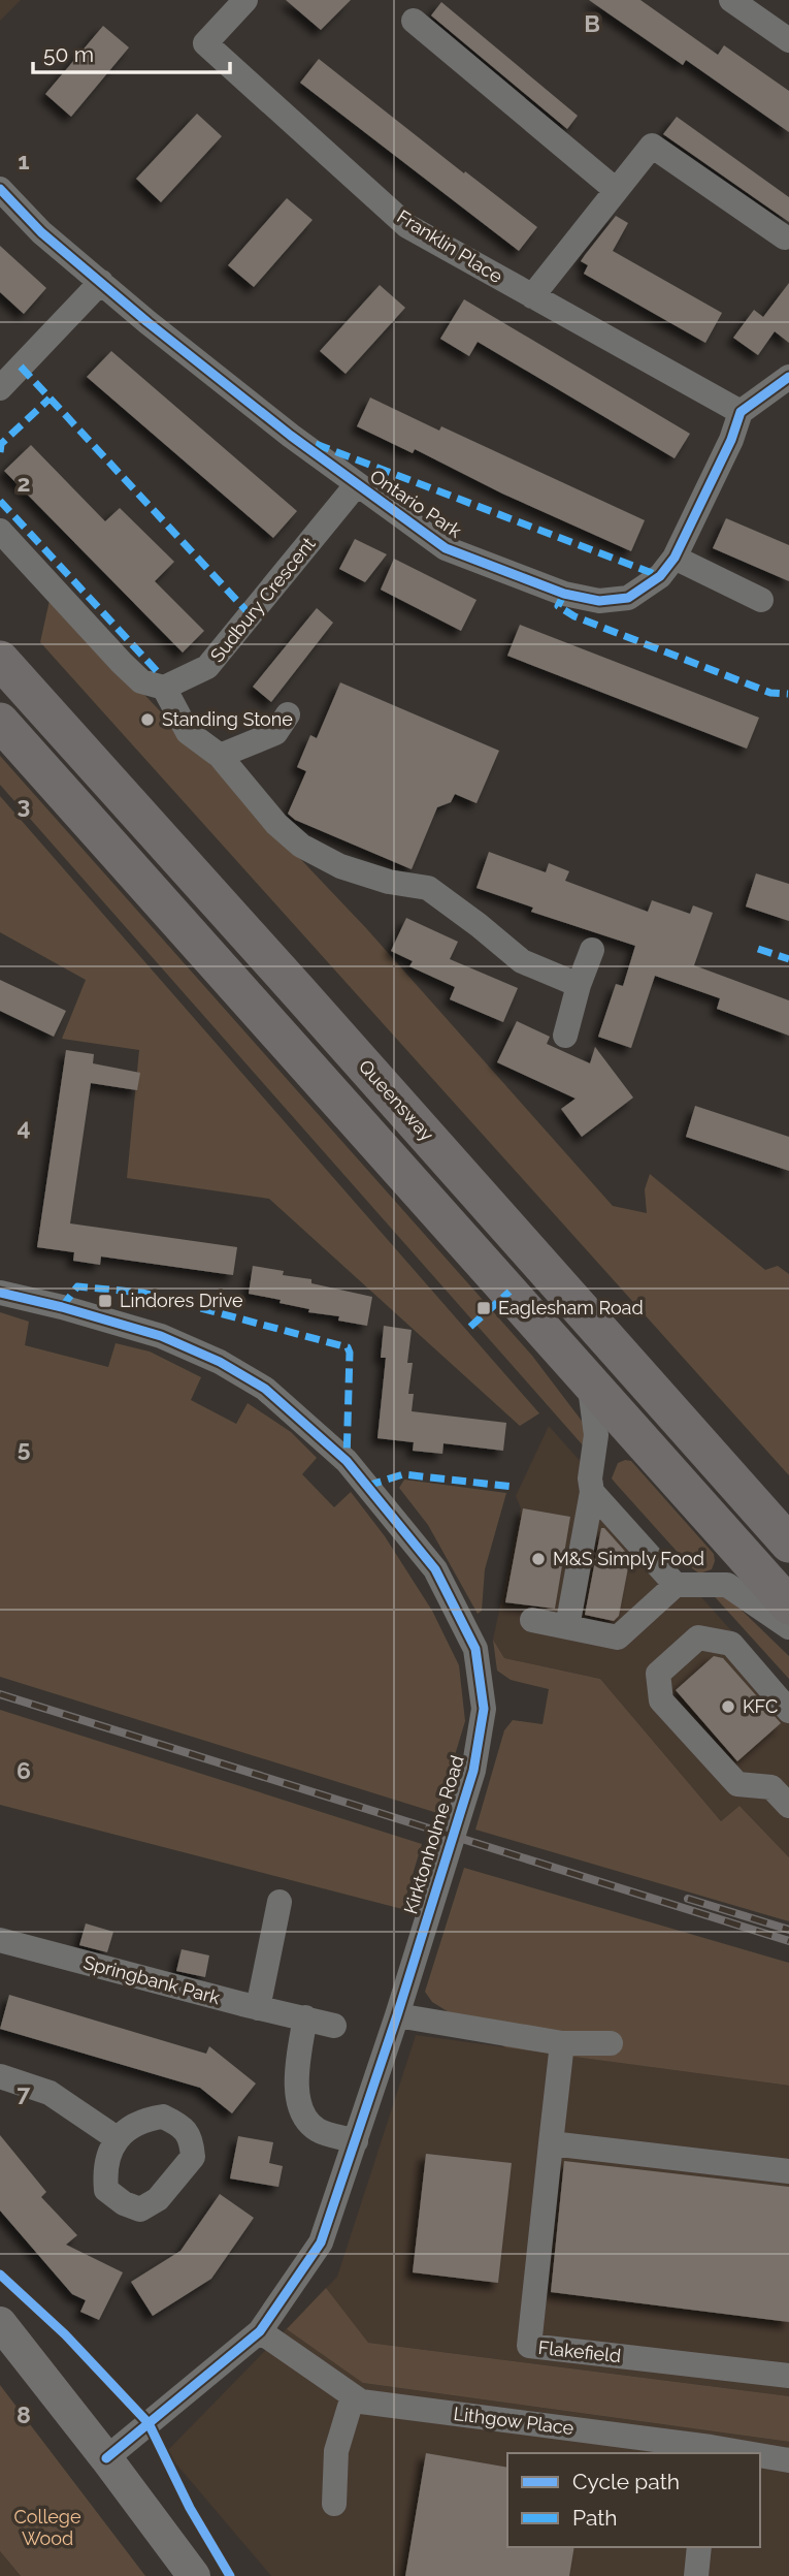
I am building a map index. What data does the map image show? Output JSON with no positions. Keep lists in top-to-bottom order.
{
  "streets": {
    "highway": ["Queensway"],
    "street": [
      "Franklin Place",
      "Ontario Park",
      "Sudbury Crescent",
      "Kirktonholme Road",
      "Springbank Park",
      "Flakefield",
      "Lithgow Place"
    ]
  },
  "crossings": [
    ["Franklin Place", "Ontario Park"],
    ["Ontario Park", "Sudbury Crescent"],
    ["Kirktonholme Road", "Lithgow Place"]
  ],
  "parks": ["College Wood"],
  "places": {
    "other": ["Standing Stone", "M&S Simply Food", "KFC"],
    "transit": ["Lindores Drive", "Eaglesham Road"]
  },
  "legend": ["Cycle path", "Path"],
  "scale_bar": "50 m",
  "grid": {
    "columns": ["B"],
    "rows": [
      "1",
      "2",
      "3",
      "4",
      "5",
      "6",
      "7",
      "8"
    ]
  }
}
